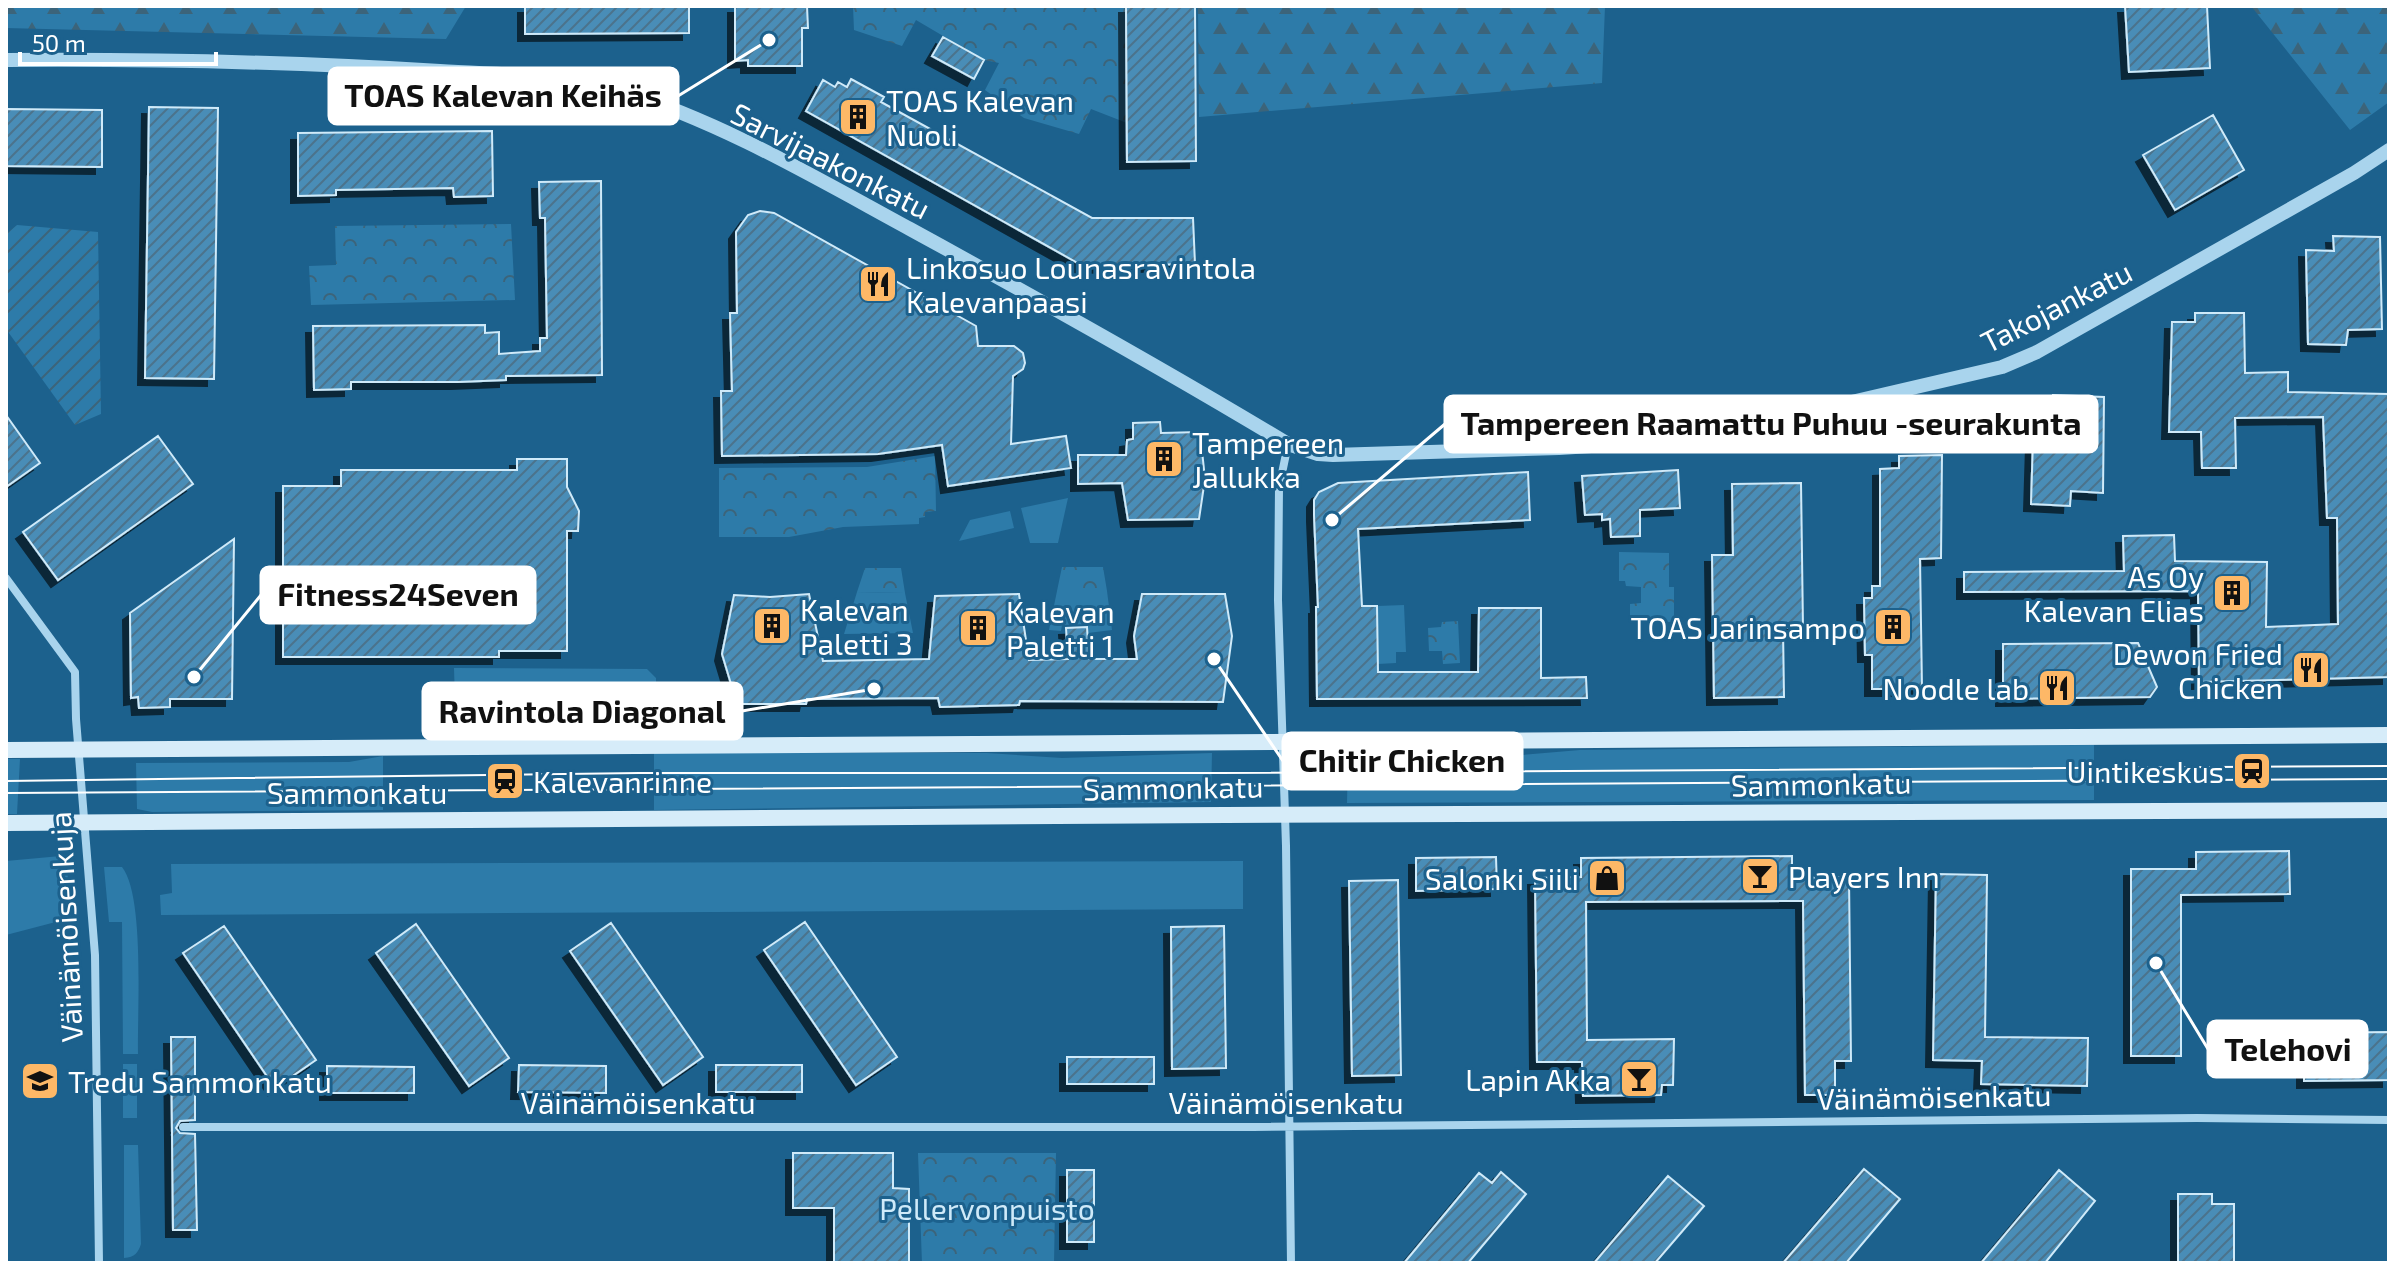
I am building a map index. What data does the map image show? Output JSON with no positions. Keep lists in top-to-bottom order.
{
  "streets": {
    "main road": ["Sammonkatu"],
    "street": [
      "Sarvijaakonkatu",
      "Takojankatu",
      "Väinämöisenkuja",
      "Väinämöisenkatu"
    ]
  },
  "crossings": [
    ["Sarvijaakonkatu", "Takojankatu"],
    ["Sammonkatu", "Väinämöisenkuja"]
  ],
  "parks": ["Pellervonpuisto"],
  "places": {
    "other": [
      "TOAS Kalevan Keihäs",
      "Tampereen Raamattu Puhuu -seurakunta",
      "Chitir Chicken",
      "Fitness24Seven",
      "Ravintola Diagonal",
      "Telehovi"
    ],
    "building": [
      "TOAS Kalevan Nuoli",
      "Tampereen Jallukka",
      "As Oy Kalevan Elias",
      "Kalevan Paletti 3",
      "TOAS Jarinsampo",
      "Kalevan Paletti 1"
    ],
    "restaurant": ["Linkosuo Lounasravintola Kalevanpaasi", "Dewon Fried Chicken", "Noodle lab"],
    "station": ["Uintikeskus", "Kalevanrinne"],
    "bar": ["Players Inn", "Lapin Akka"],
    "shop": ["Salonki Siili"],
    "school or university": ["Tredu Sammonkatu"]
  },
  "scale_bar": "50 m"
}
